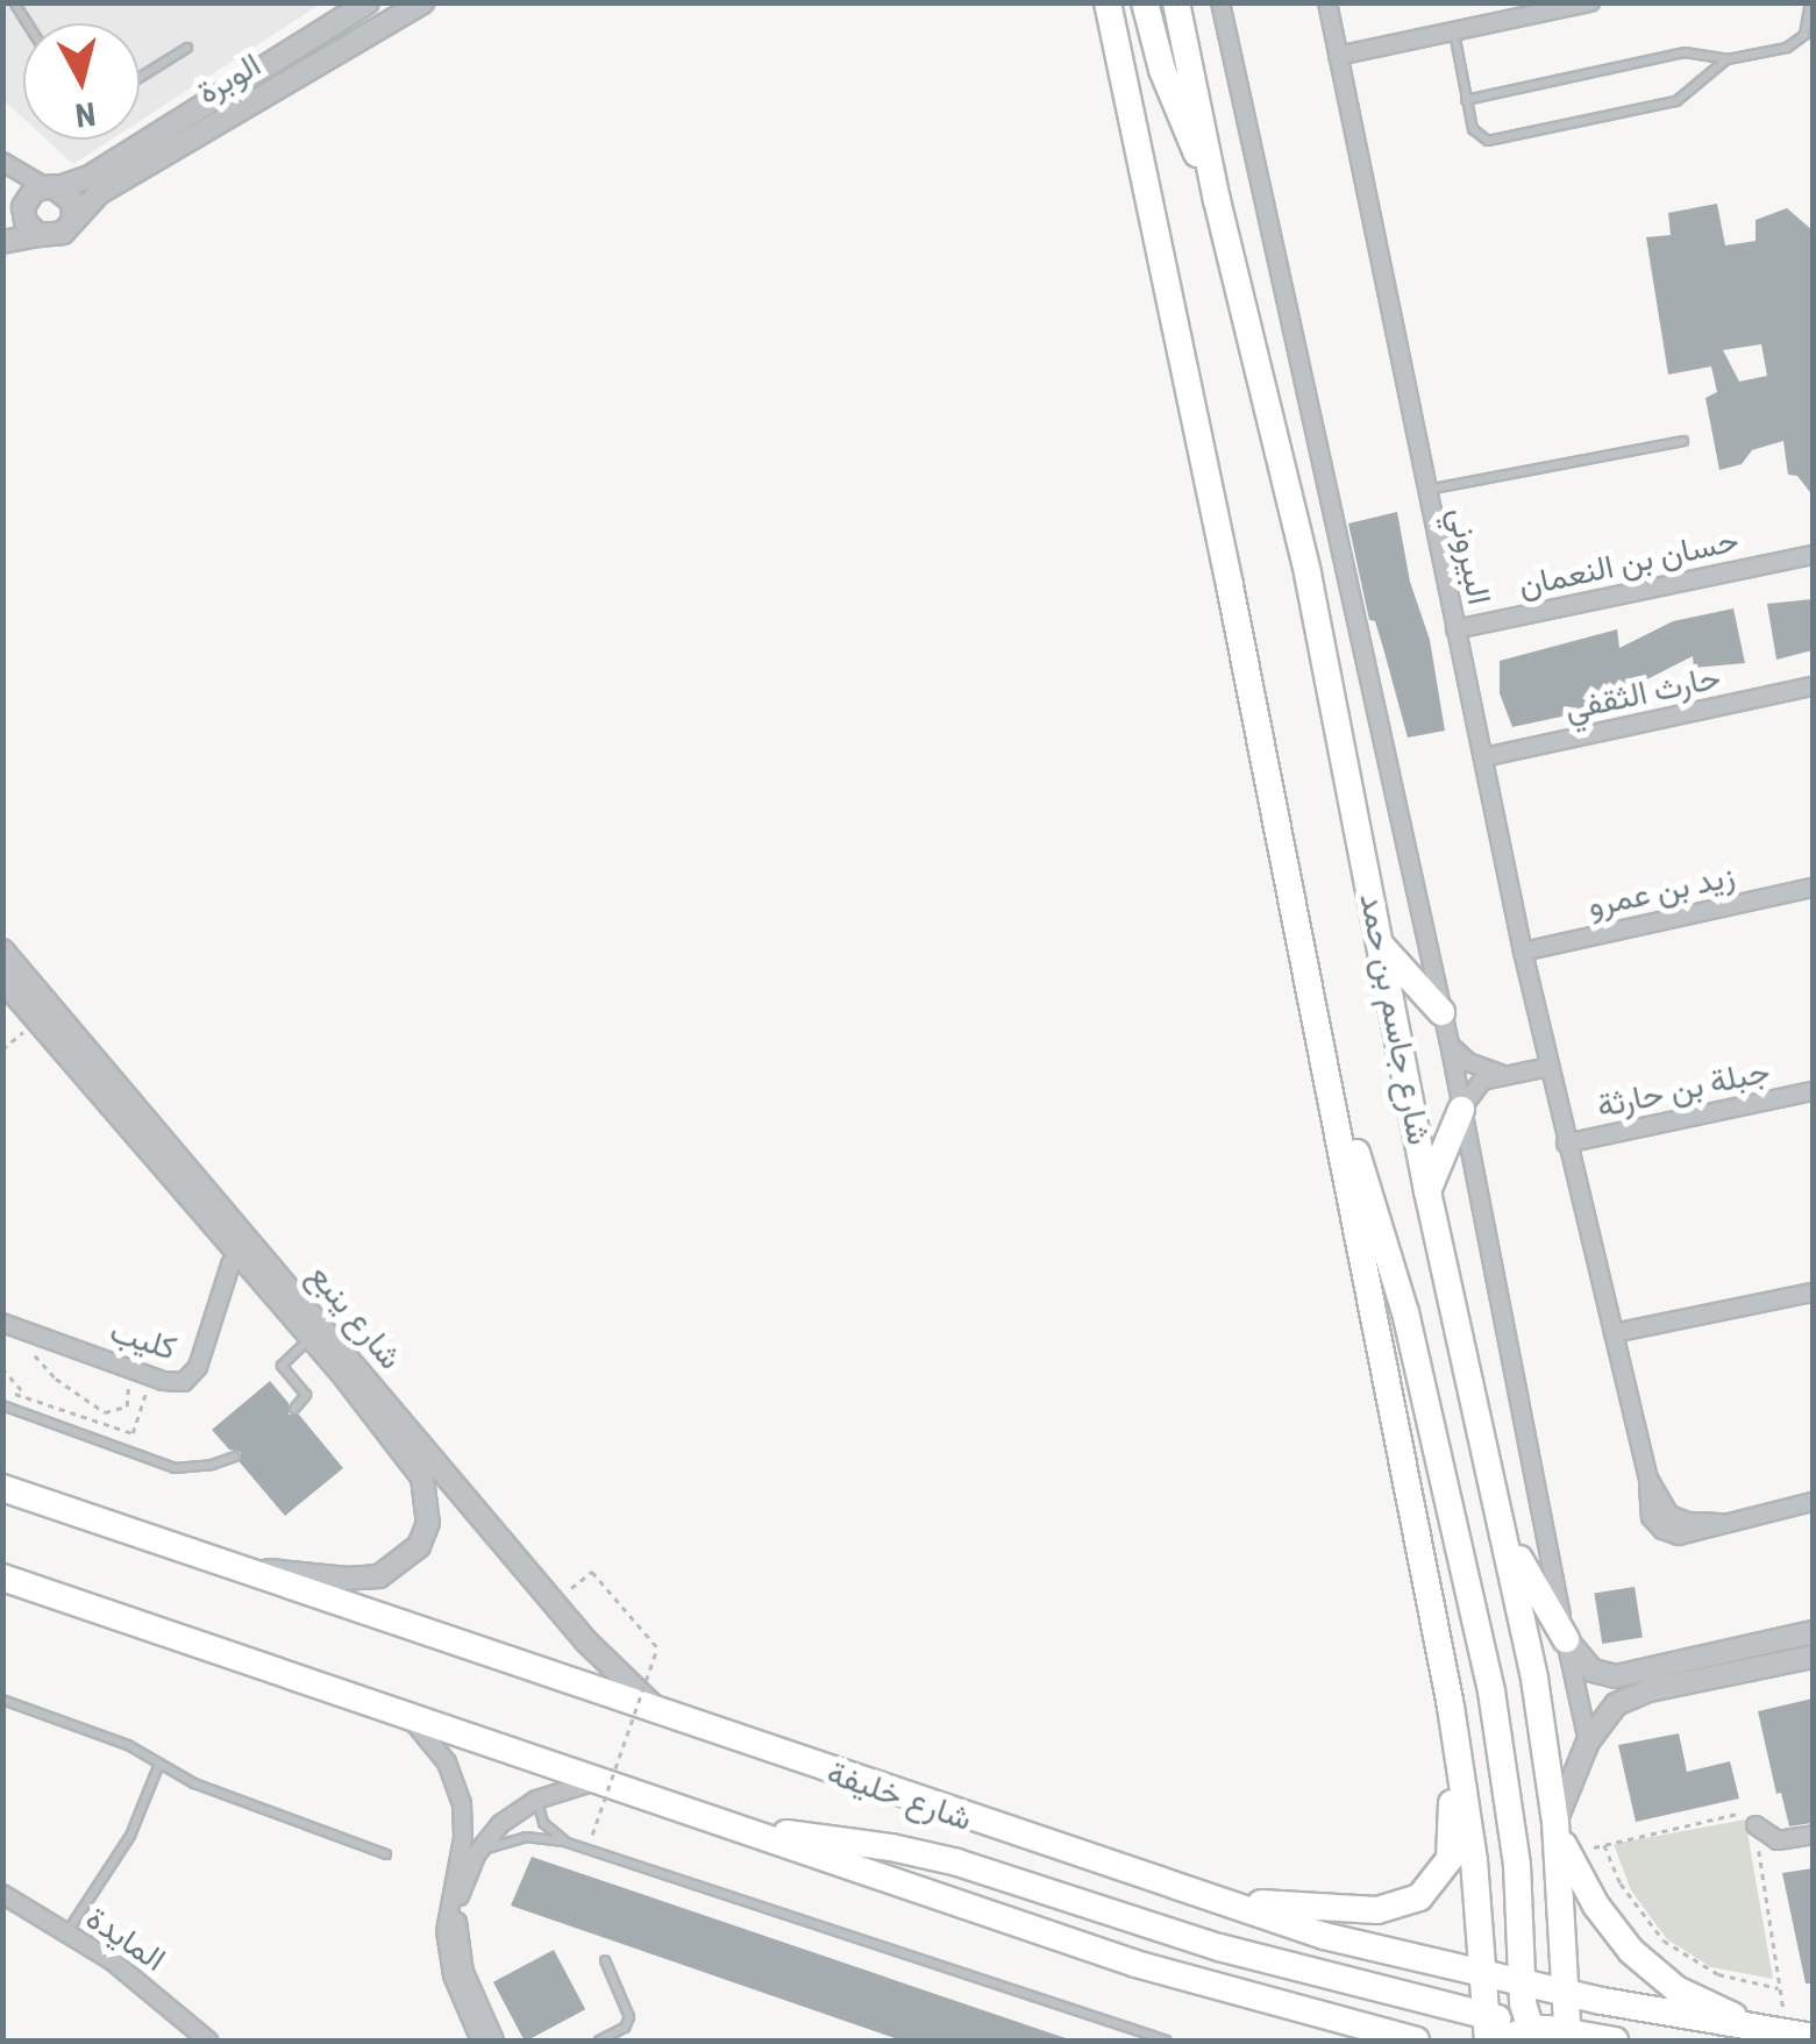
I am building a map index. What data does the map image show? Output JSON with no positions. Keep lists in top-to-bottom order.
{
  "streets": {
    "main road": ["شارع جاسم بن حمد", "شارع خليفة"],
    "street": [
      "الوبرة",
      "البيروني",
      "حسان بن النعمان",
      "حارث الثقفي",
      "زيد بن عمرو",
      "جبلة بن حارثة",
      "شارع ينبع",
      "كليب",
      "المايدة"
    ]
  },
  "crossings": [
    ["البيروني", "حسان بن النعمان"],
    ["البيروني", "حارث الثقفي"],
    ["البيروني", "زيد بن عمرو"],
    ["البيروني", "جبلة بن حارثة"],
    ["شارع جاسم بن حمد", "شارع خليفة"],
    ["شارع ينبع", "كليب"],
    ["شارع ينبع", "شارع خليفة"]
  ],
  "north": "bottom"
}
